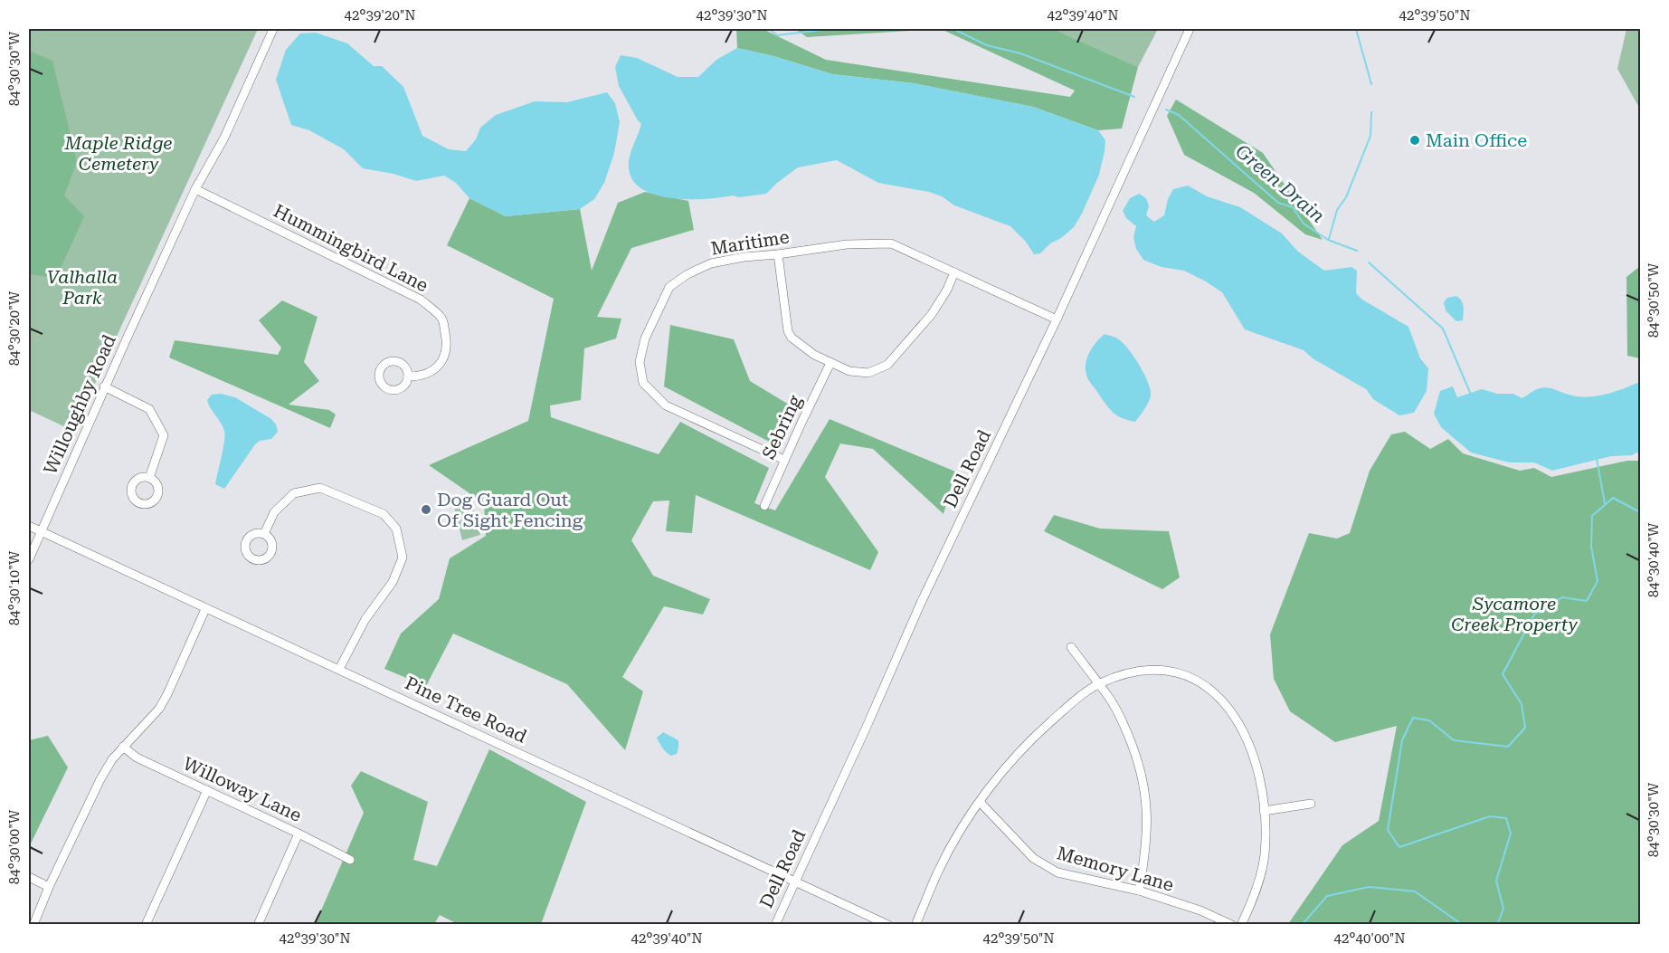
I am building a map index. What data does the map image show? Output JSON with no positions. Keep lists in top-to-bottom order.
{
  "streets": {
    "street": [
      "Maritime",
      "Hummingbird Lane",
      "Willoughby Road",
      "Sebring",
      "Dell Road",
      "Pine Tree Road",
      "Willoway Lane",
      "Memory Lane"
    ]
  },
  "crossings": [
    ["Maritime", "Sebring"],
    ["Maritime", "Dell Road"],
    ["Hummingbird Lane", "Willoughby Road"],
    ["Willoughby Road", "Pine Tree Road"],
    ["Dell Road", "Pine Tree Road"]
  ],
  "water": ["Green Drain"],
  "parks": ["Maple Ridge Cemetery", "Valhalla Park", "Sycamore Creek Property"],
  "places": ["Main Office", "Dog Guard Out Of Sight Fencing"],
  "coordinates": [
    "42°39'20\"N",
    "42°39'30\"N",
    "42°39'40\"N",
    "42°39'50\"N",
    "84°30'30\"W",
    "84°30'50\"W",
    "84°30'20\"W",
    "84°30'40\"W",
    "84°30'10\"W",
    "84°30'00\"W",
    "42°40'00\"N"
  ]
}
